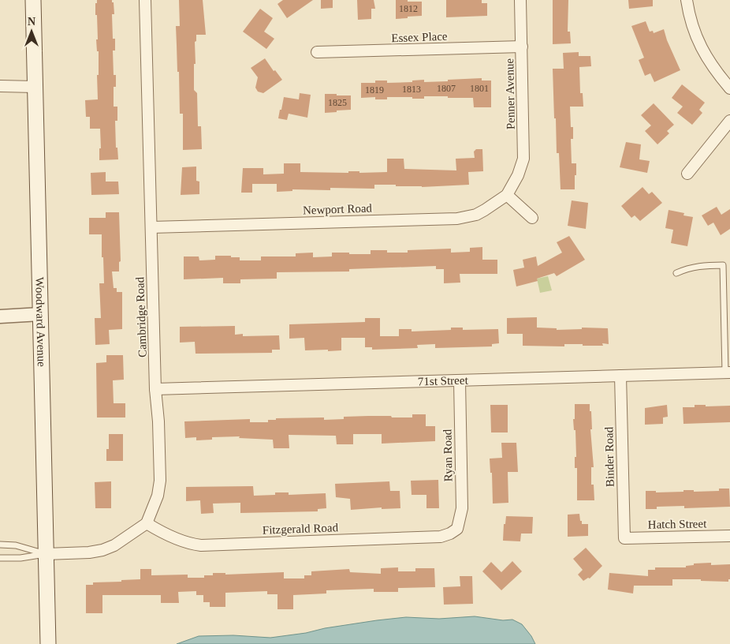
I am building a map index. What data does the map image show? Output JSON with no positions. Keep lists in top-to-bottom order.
{
  "streets": {
    "main road": ["Woodward Avenue"],
    "street": [
      "Essex Place",
      "Penner Avenue",
      "Newport Road",
      "Cambridge Road",
      "71st Street",
      "Ryan Road",
      "Binder Road",
      "Hatch Street",
      "Fitzgerald Road"
    ]
  },
  "crossings": [
    ["Essex Place", "Penner Avenue"],
    ["Penner Avenue", "Newport Road"],
    ["Newport Road", "Cambridge Road"],
    ["Cambridge Road", "71st Street"],
    ["Cambridge Road", "Fitzgerald Road"],
    ["71st Street", "Ryan Road"],
    ["71st Street", "Binder Road"],
    ["Ryan Road", "Fitzgerald Road"],
    ["Binder Road", "Hatch Street"]
  ],
  "house_numbers": [
    "1812",
    "1807",
    "1801",
    "1813",
    "1819",
    "1825"
  ],
  "north": "top"
}
